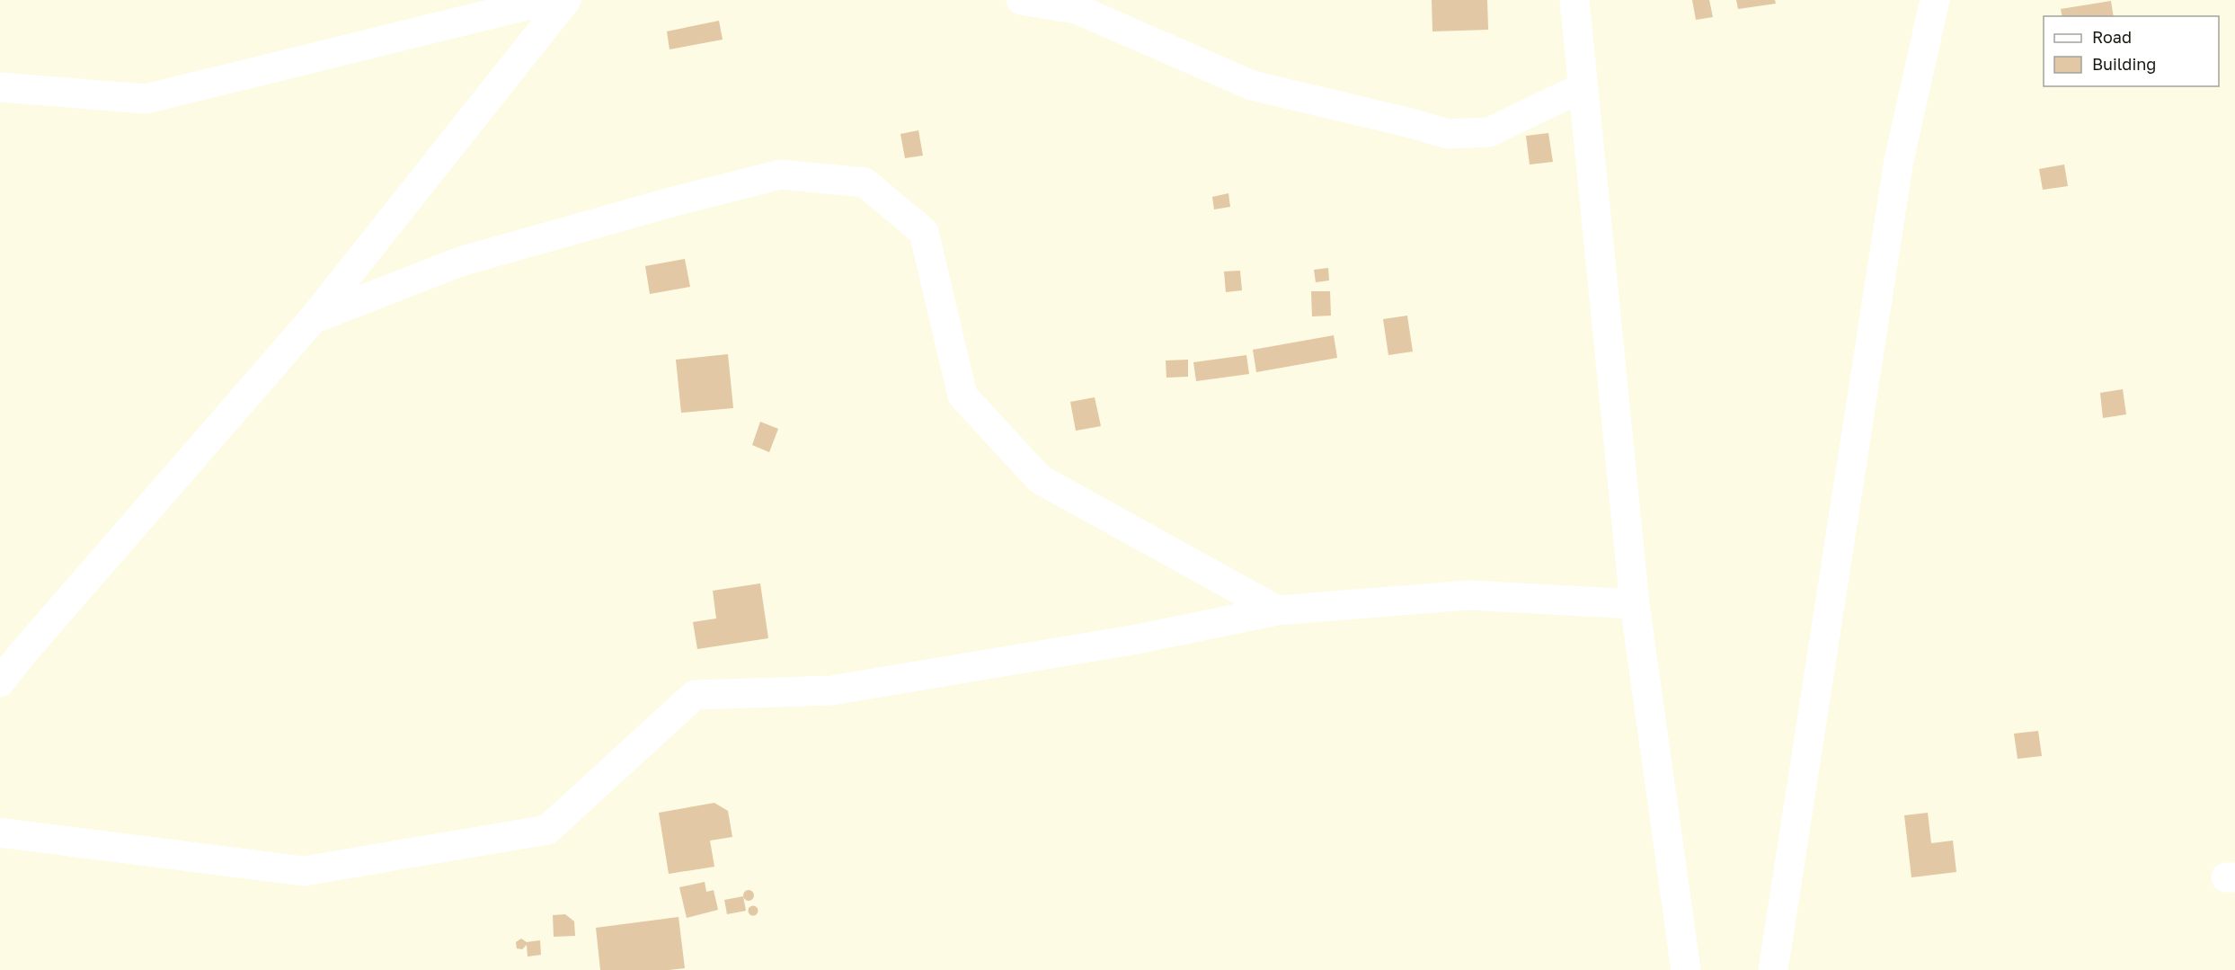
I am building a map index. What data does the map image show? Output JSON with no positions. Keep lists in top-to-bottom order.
{
  "legend": ["Road", "Building"]
}
